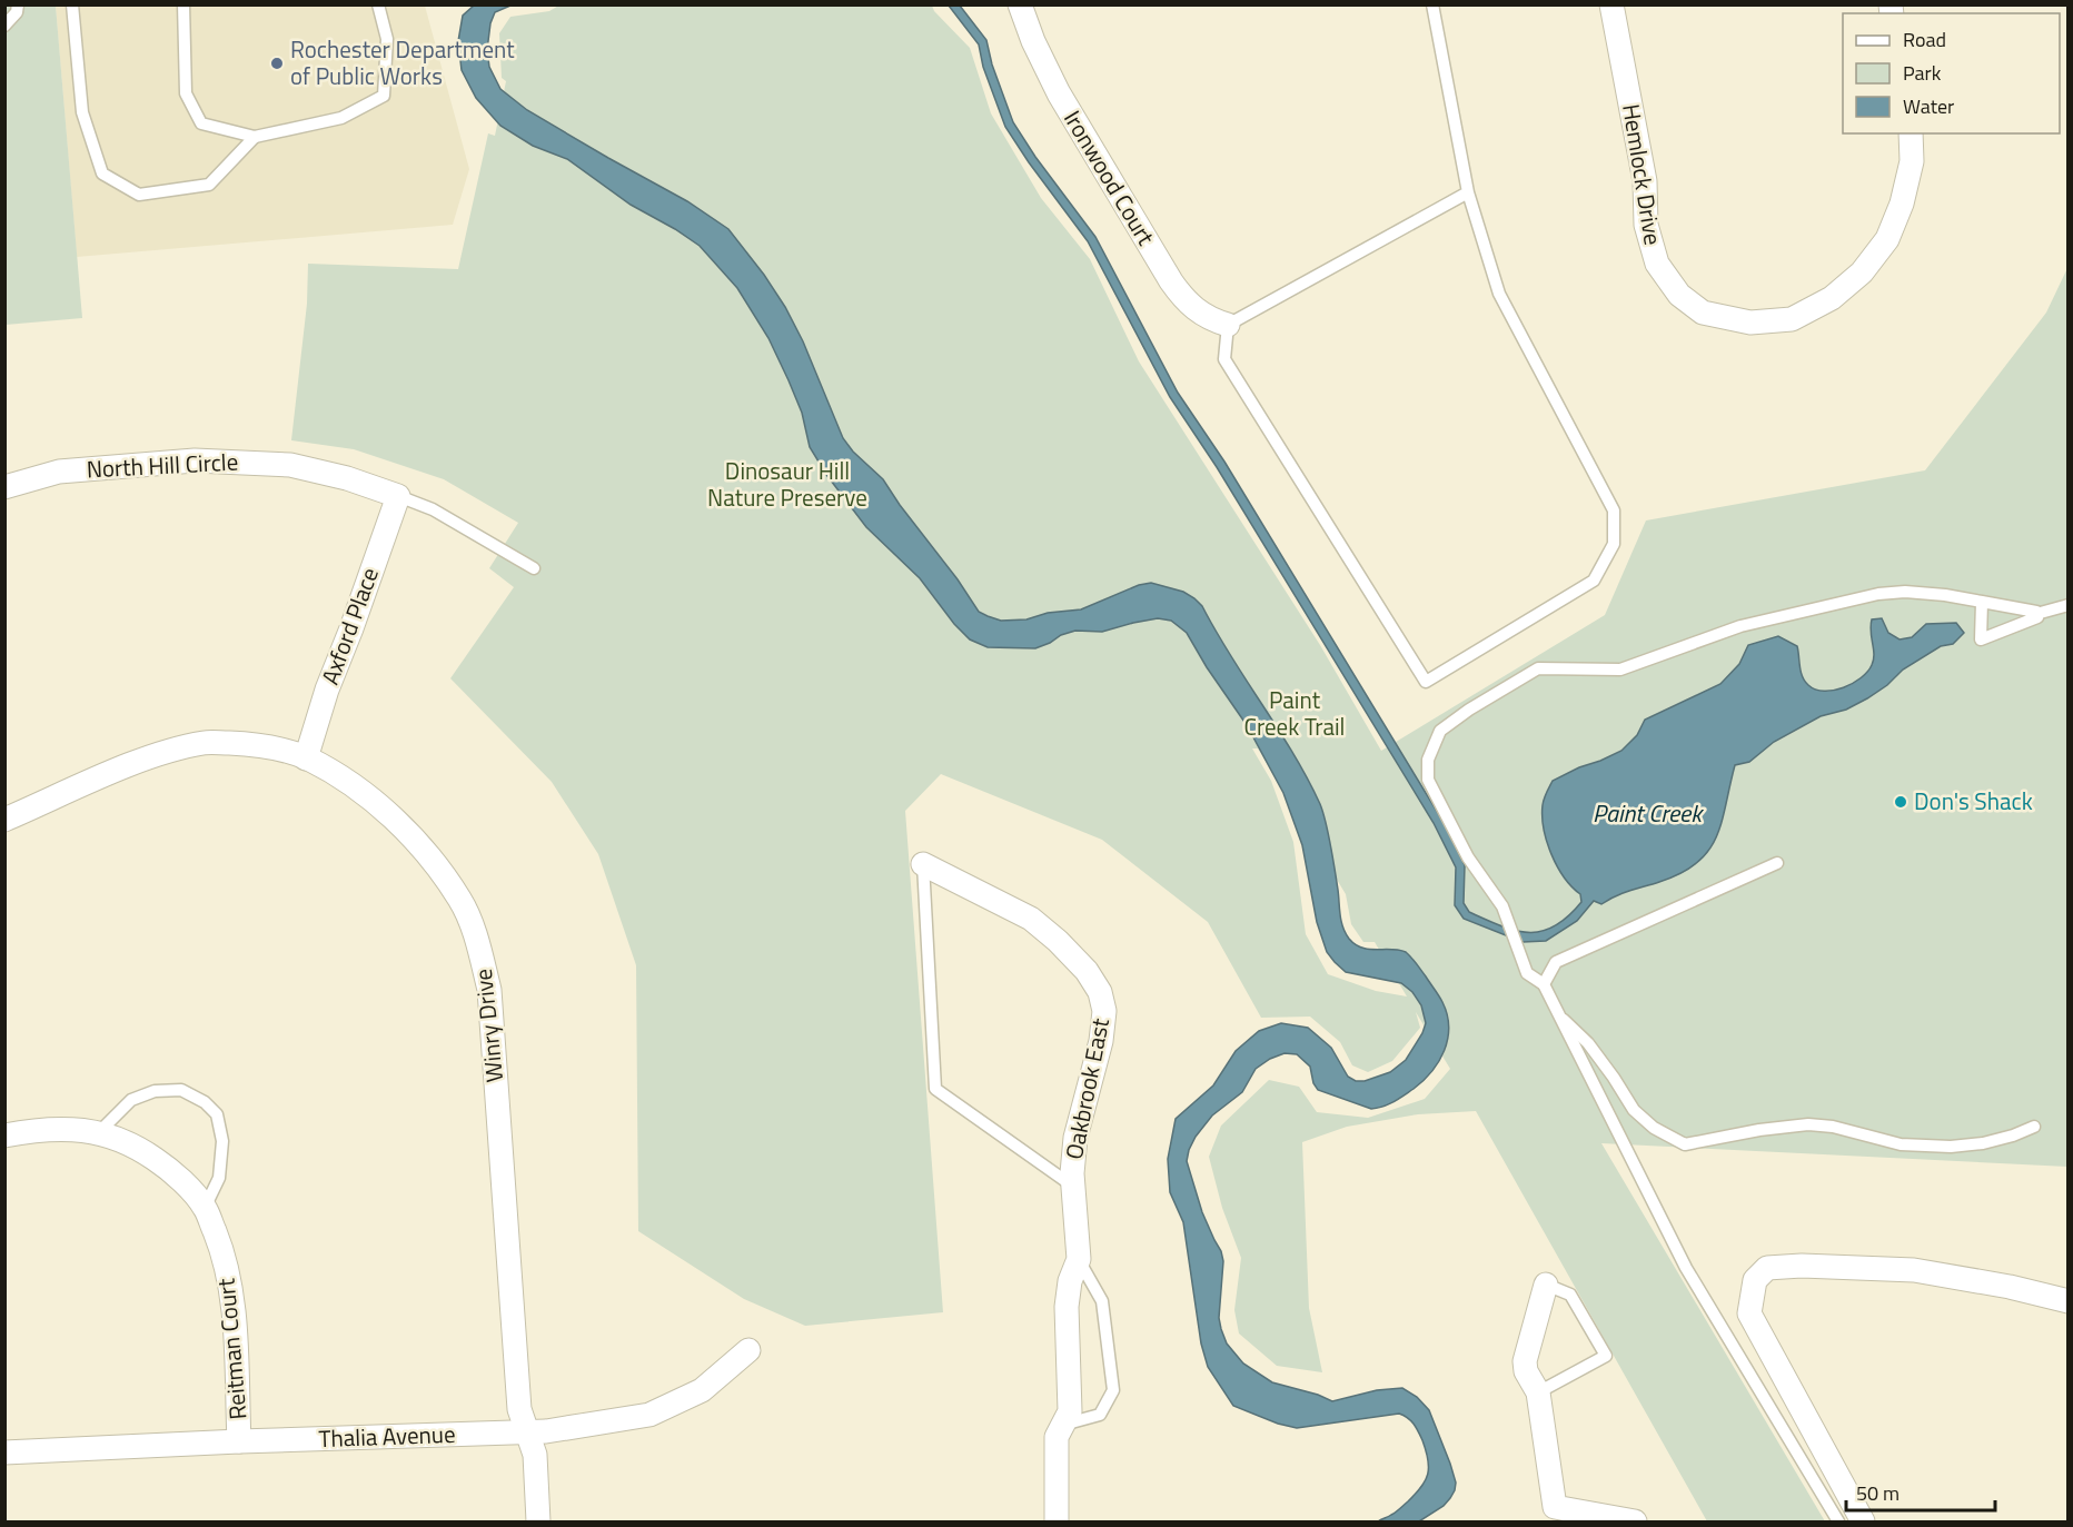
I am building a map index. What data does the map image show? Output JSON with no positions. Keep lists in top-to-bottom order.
{
  "streets": {
    "street": [
      "Hemlock Drive",
      "Ironwood Court",
      "North Hill Circle",
      "Axford Place",
      "Winry Drive",
      "Oakbrook East",
      "Reitman Court",
      "Thalia Avenue"
    ]
  },
  "crossings": [
    ["North Hill Circle", "Axford Place"],
    ["Axford Place", "Winry Drive"],
    ["Winry Drive", "Thalia Avenue"],
    ["Reitman Court", "Thalia Avenue"]
  ],
  "water": ["Paint Creek"],
  "parks": ["Dinosaur Hill Nature Preserve", "Paint Creek Trail"],
  "places": ["Rochester Department of Public Works", "Don's Shack"],
  "legend": ["Road", "Park", "Water"],
  "scale_bar": "50 m"
}
